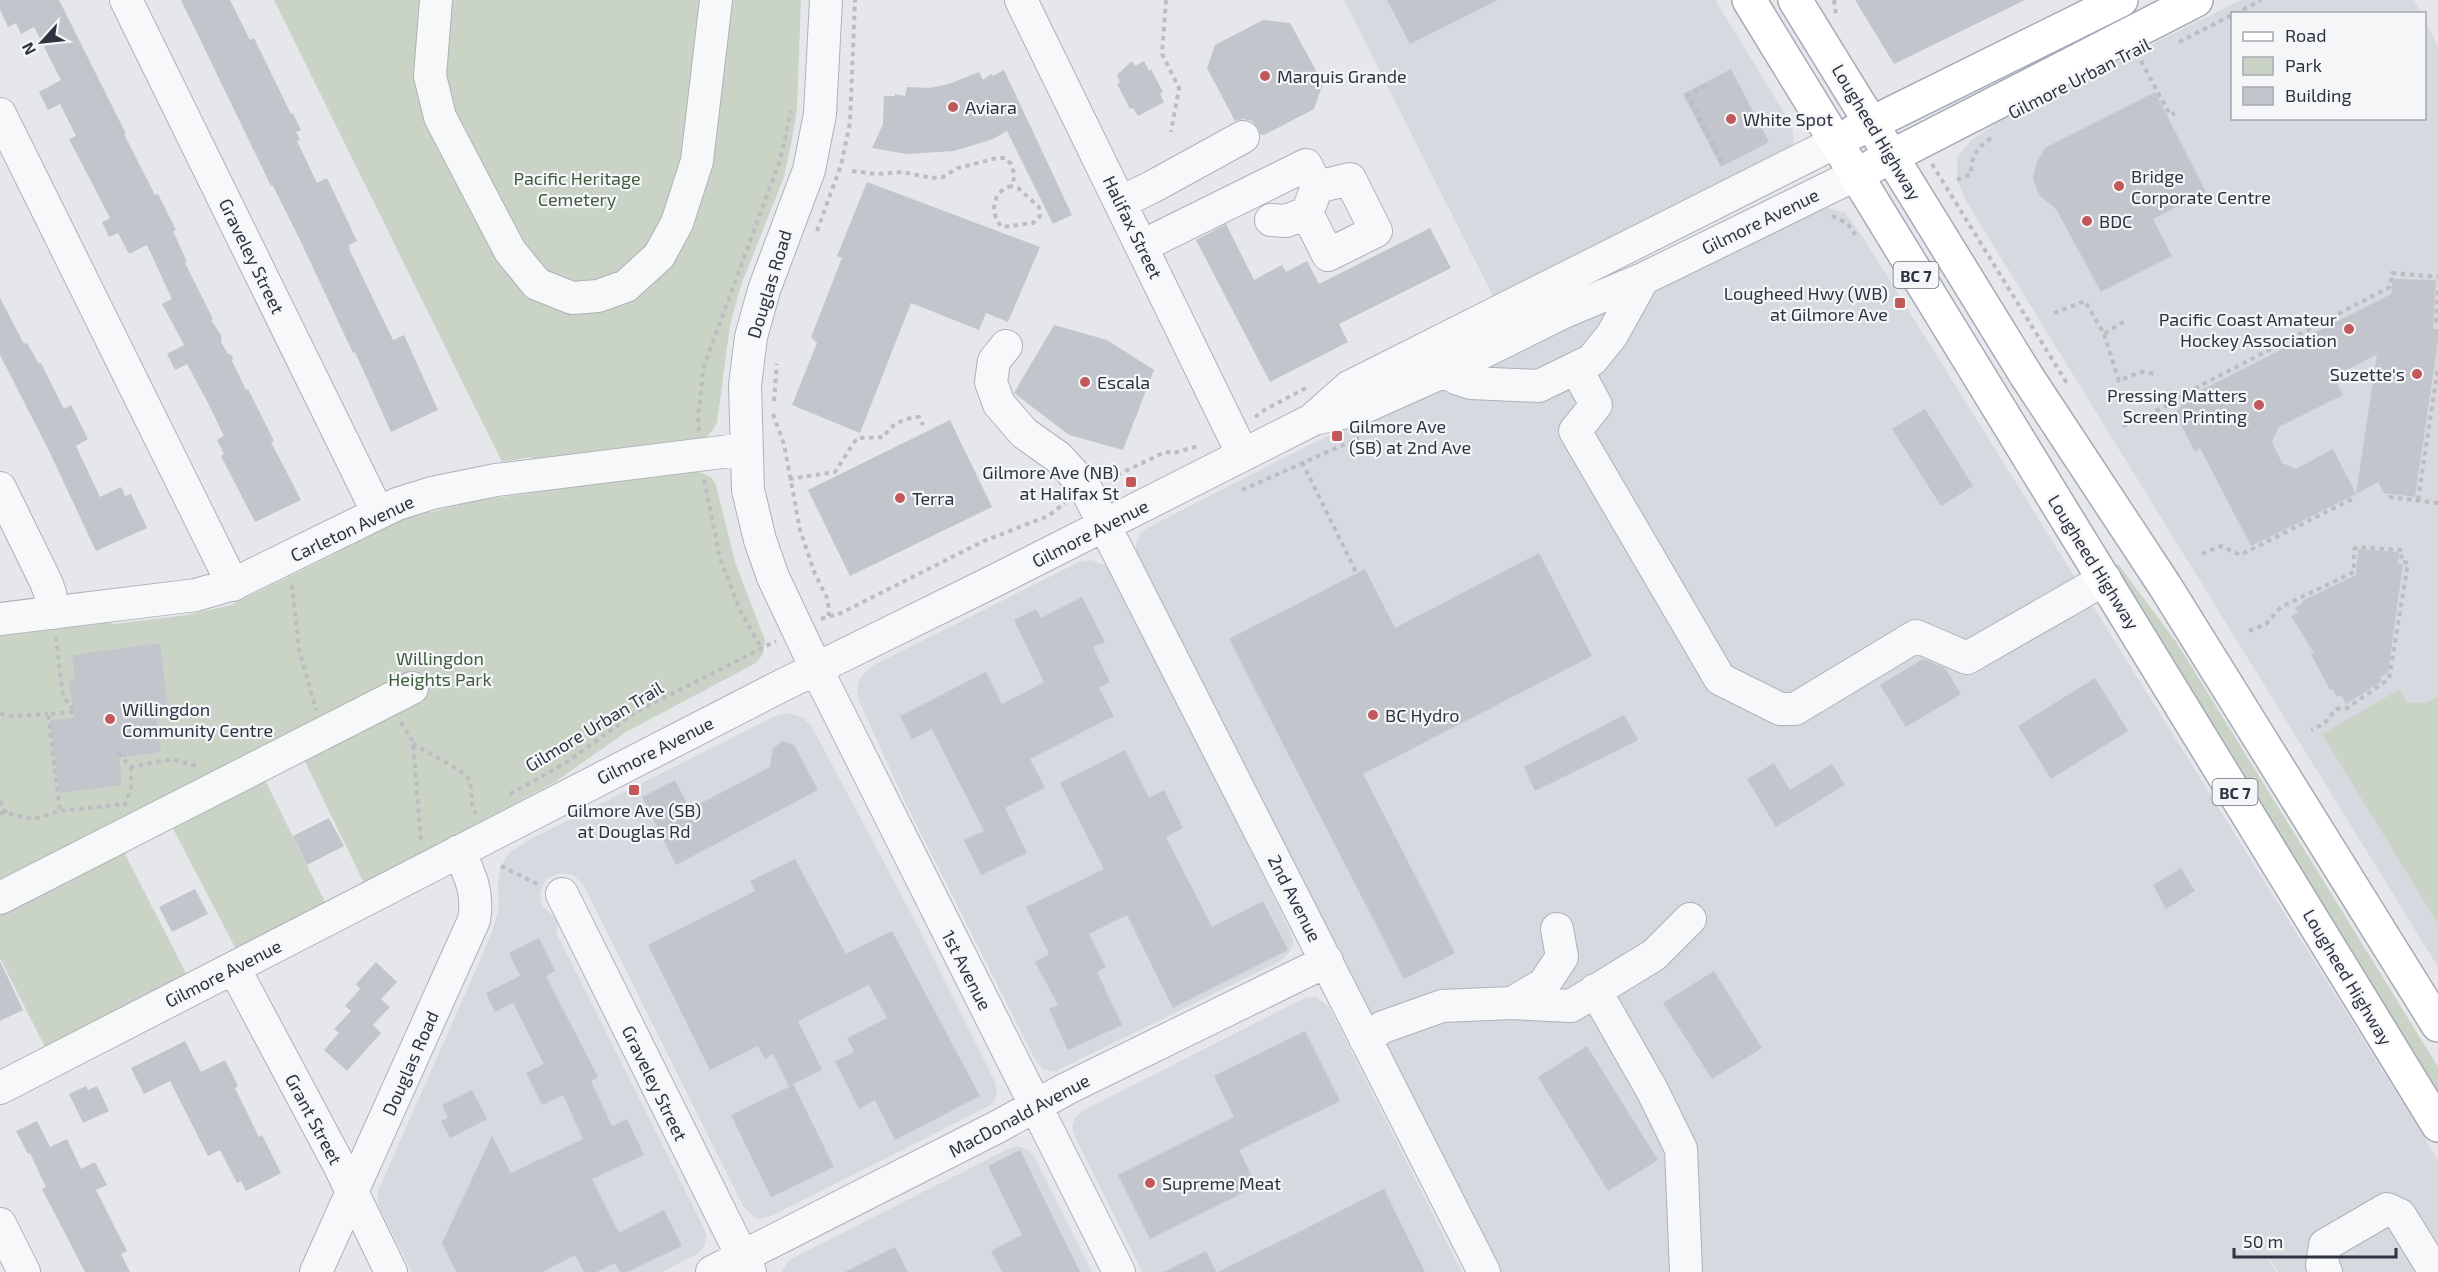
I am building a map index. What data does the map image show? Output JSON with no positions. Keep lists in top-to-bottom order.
{
  "streets": {
    "main road": ["Lougheed Highway", "Gilmore Avenue", "BC 7"],
    "street": [
      "Halifax Street",
      "Graveley Street",
      "Douglas Road",
      "Carleton Avenue",
      "2nd Avenue",
      "1st Avenue",
      "MacDonald Avenue",
      "Grant Street"
    ],
    "path": ["Gilmore Urban Trail"]
  },
  "crossings": [
    ["Lougheed Highway", "Gilmore Avenue"],
    ["Gilmore Avenue", "Halifax Street"],
    ["Gilmore Avenue", "Douglas Road"],
    ["Gilmore Avenue", "2nd Avenue"],
    ["Gilmore Avenue", "1st Avenue"],
    ["Gilmore Avenue", "Grant Street"],
    ["Graveley Street", "Carleton Avenue"],
    ["Graveley Street", "MacDonald Avenue"],
    ["Douglas Road", "Carleton Avenue"],
    ["Douglas Road", "1st Avenue"],
    ["Douglas Road", "Grant Street"],
    ["2nd Avenue", "MacDonald Avenue"],
    ["1st Avenue", "MacDonald Avenue"]
  ],
  "parks": ["Pacific Heritage Cemetery", "Willingdon Heights Park"],
  "places": {
    "other": [
      "Marquis Grande",
      "Aviara",
      "White Spot",
      "Bridge Corporate Centre",
      "BDC",
      "Pacific Coast Amateur Hockey Association",
      "Suzette's",
      "Escala",
      "Pressing Matters Screen Printing",
      "Terra",
      "BC Hydro",
      "Willingdon Community Centre",
      "Supreme Meat"
    ],
    "transit": [
      "Lougheed Hwy (WB) at Gilmore Ave",
      "Gilmore Ave (SB) at 2nd Ave",
      "Gilmore Ave (NB) at Halifax St",
      "Gilmore Ave (SB) at Douglas Rd"
    ]
  },
  "legend": ["Road", "Park", "Building"],
  "scale_bar": "50 m",
  "north": "bottom left"
}
